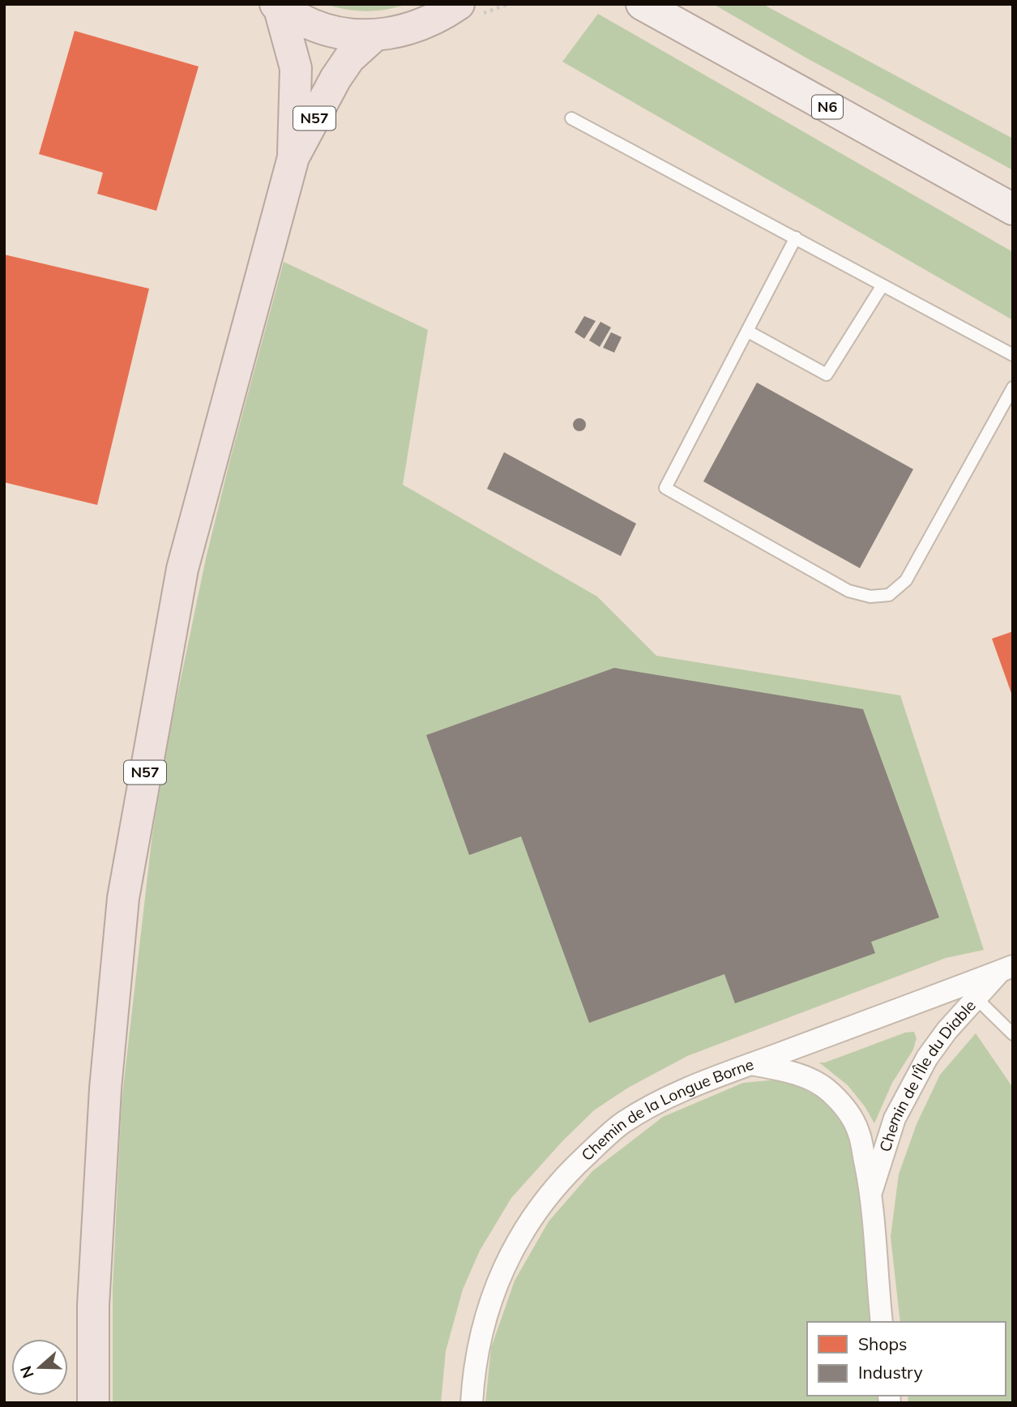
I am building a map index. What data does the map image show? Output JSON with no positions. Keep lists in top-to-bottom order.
{
  "streets": {
    "highway": ["N57"],
    "main road": ["N6"],
    "street": ["Chemin de l'Île du Diable", "Chemin de la Longue Borne"]
  },
  "crossings": [
    ["Chemin de l'Île du Diable", "Chemin de la Longue Borne"]
  ],
  "legend": ["Shops", "Industry"],
  "north": "left"
}
